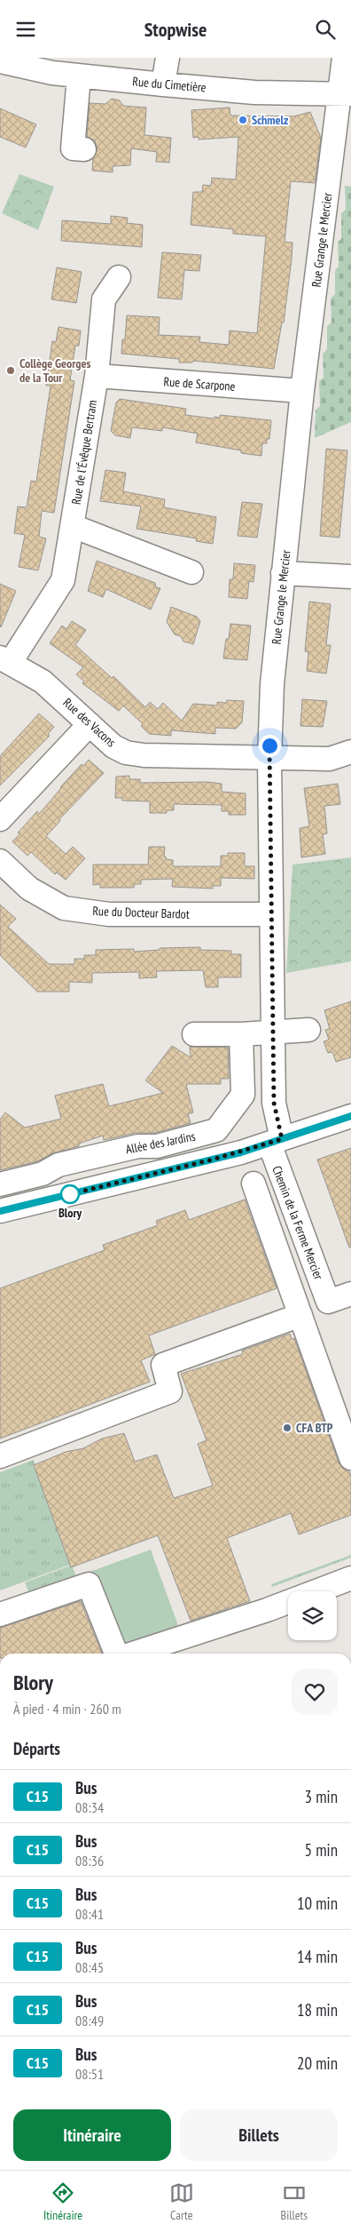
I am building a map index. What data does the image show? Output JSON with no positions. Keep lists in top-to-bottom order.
{
  "streets": {
    "street": [
      "Rue du Cimetière",
      "Rue Grange le Mercier",
      "Rue de Scarpone",
      "Rue de l'Évêque Bertram",
      "Rue des Vacons",
      "Rue du Docteur Bardot",
      "Allée des Jardins",
      "Chemin de la Ferme Mercier"
    ]
  },
  "crossings": [
    ["Rue du Cimetière", "Rue Grange le Mercier"],
    ["Rue Grange le Mercier", "Rue de Scarpone"],
    ["Rue Grange le Mercier", "Rue des Vacons"],
    ["Rue Grange le Mercier", "Rue du Docteur Bardot"],
    ["Rue Grange le Mercier", "Chemin de la Ferme Mercier"],
    ["Rue de Scarpone", "Rue de l'Évêque Bertram"],
    ["Rue de l'Évêque Bertram", "Rue des Vacons"]
  ],
  "places": [
    "Schmelz",
    "Collège Georges de la Tour",
    "Blory",
    "CFA BTP"
  ],
  "lines": ["bus line C15"],
  "page": {
    "header": "Stopwise",
    "heading": [
      ["Blory", "À pied · 4 min · 260 m"],
      "Départs"
    ],
    "list": [
      {
        "mark": "C15",
        "name": "Bus",
        "note": "08:34",
        "value": "3 min"
      },
      {
        "mark": "C15",
        "name": "Bus",
        "note": "08:36",
        "value": "5 min"
      },
      {
        "mark": "C15",
        "name": "Bus",
        "note": "08:41",
        "value": "10 min"
      },
      {
        "mark": "C15",
        "name": "Bus",
        "note": "08:45",
        "value": "14 min"
      },
      {
        "mark": "C15",
        "name": "Bus",
        "note": "08:49",
        "value": "18 min"
      },
      {
        "mark": "C15",
        "name": "Bus",
        "note": "08:51",
        "value": "20 min"
      }
    ],
    "buttons": ["Itinéraire", "Billets"],
    "tabs": ["Itinéraire", "Carte", "Billets"]
  }
}
